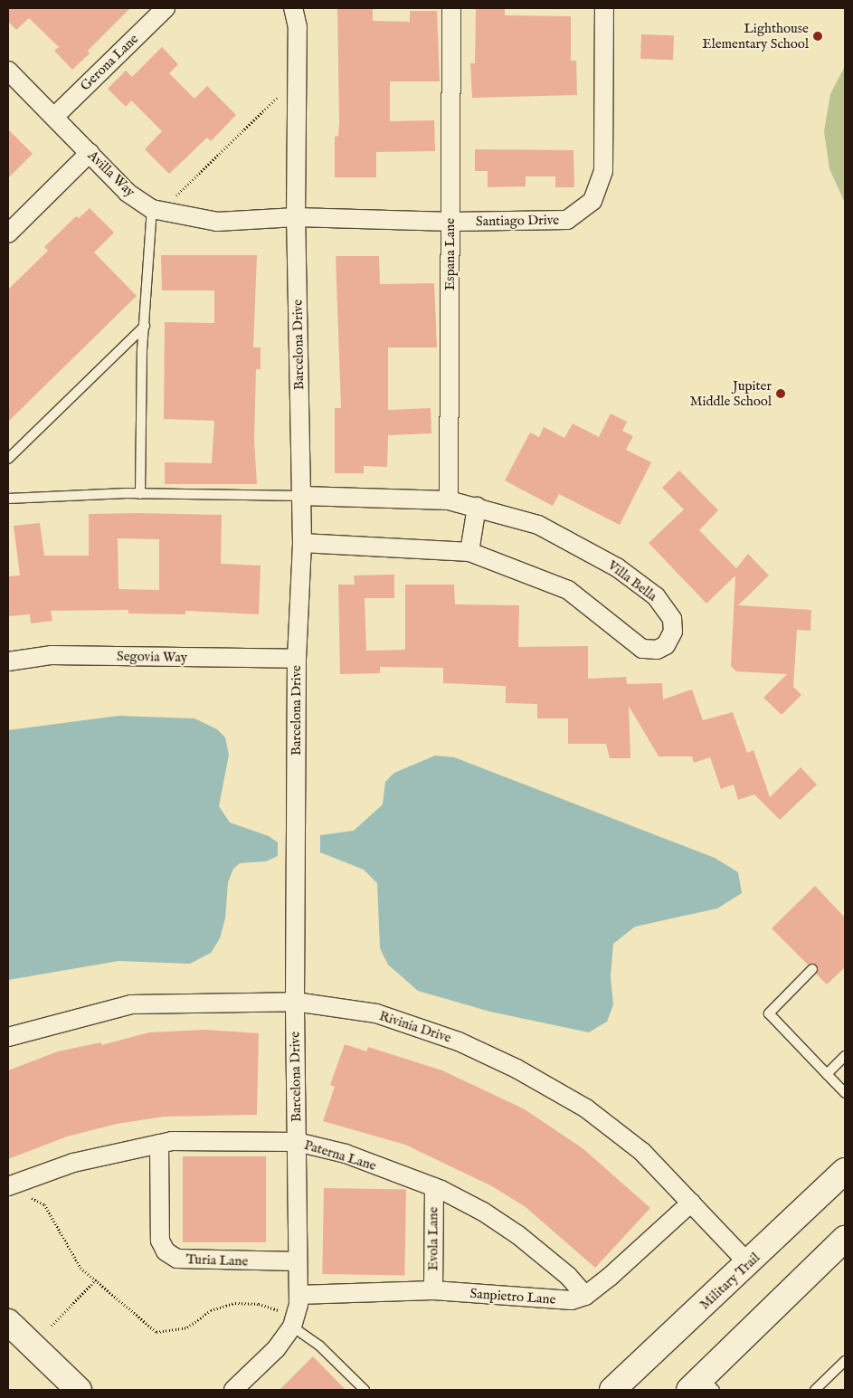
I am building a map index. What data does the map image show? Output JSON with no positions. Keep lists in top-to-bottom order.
{
  "streets": {
    "main road": ["Military Trail"],
    "street": [
      "Gerona Lane",
      "Avilla Way",
      "Santiago Drive",
      "Espana Lane",
      "Barcelona Drive",
      "Villa Bella",
      "Segovia Way",
      "Rivinia Drive",
      "Paterna Lane",
      "Evola Lane",
      "Turia Lane",
      "Sanpietro Lane"
    ]
  },
  "crossings": [
    ["Gerona Lane", "Avilla Way"],
    ["Avilla Way", "Santiago Drive"],
    ["Avilla Way", "Barcelona Drive"],
    ["Santiago Drive", "Espana Lane"],
    ["Santiago Drive", "Barcelona Drive"],
    ["Espana Lane", "Villa Bella"],
    ["Barcelona Drive", "Villa Bella"],
    ["Barcelona Drive", "Segovia Way"],
    ["Barcelona Drive", "Rivinia Drive"],
    ["Barcelona Drive", "Paterna Lane"],
    ["Barcelona Drive", "Turia Lane"],
    ["Barcelona Drive", "Sanpietro Lane"],
    ["Rivinia Drive", "Military Trail"],
    ["Paterna Lane", "Evola Lane"],
    ["Paterna Lane", "Turia Lane"],
    ["Paterna Lane", "Sanpietro Lane"],
    ["Evola Lane", "Sanpietro Lane"]
  ],
  "places": ["Lighthouse Elementary School", "Jupiter Middle School"]
}
